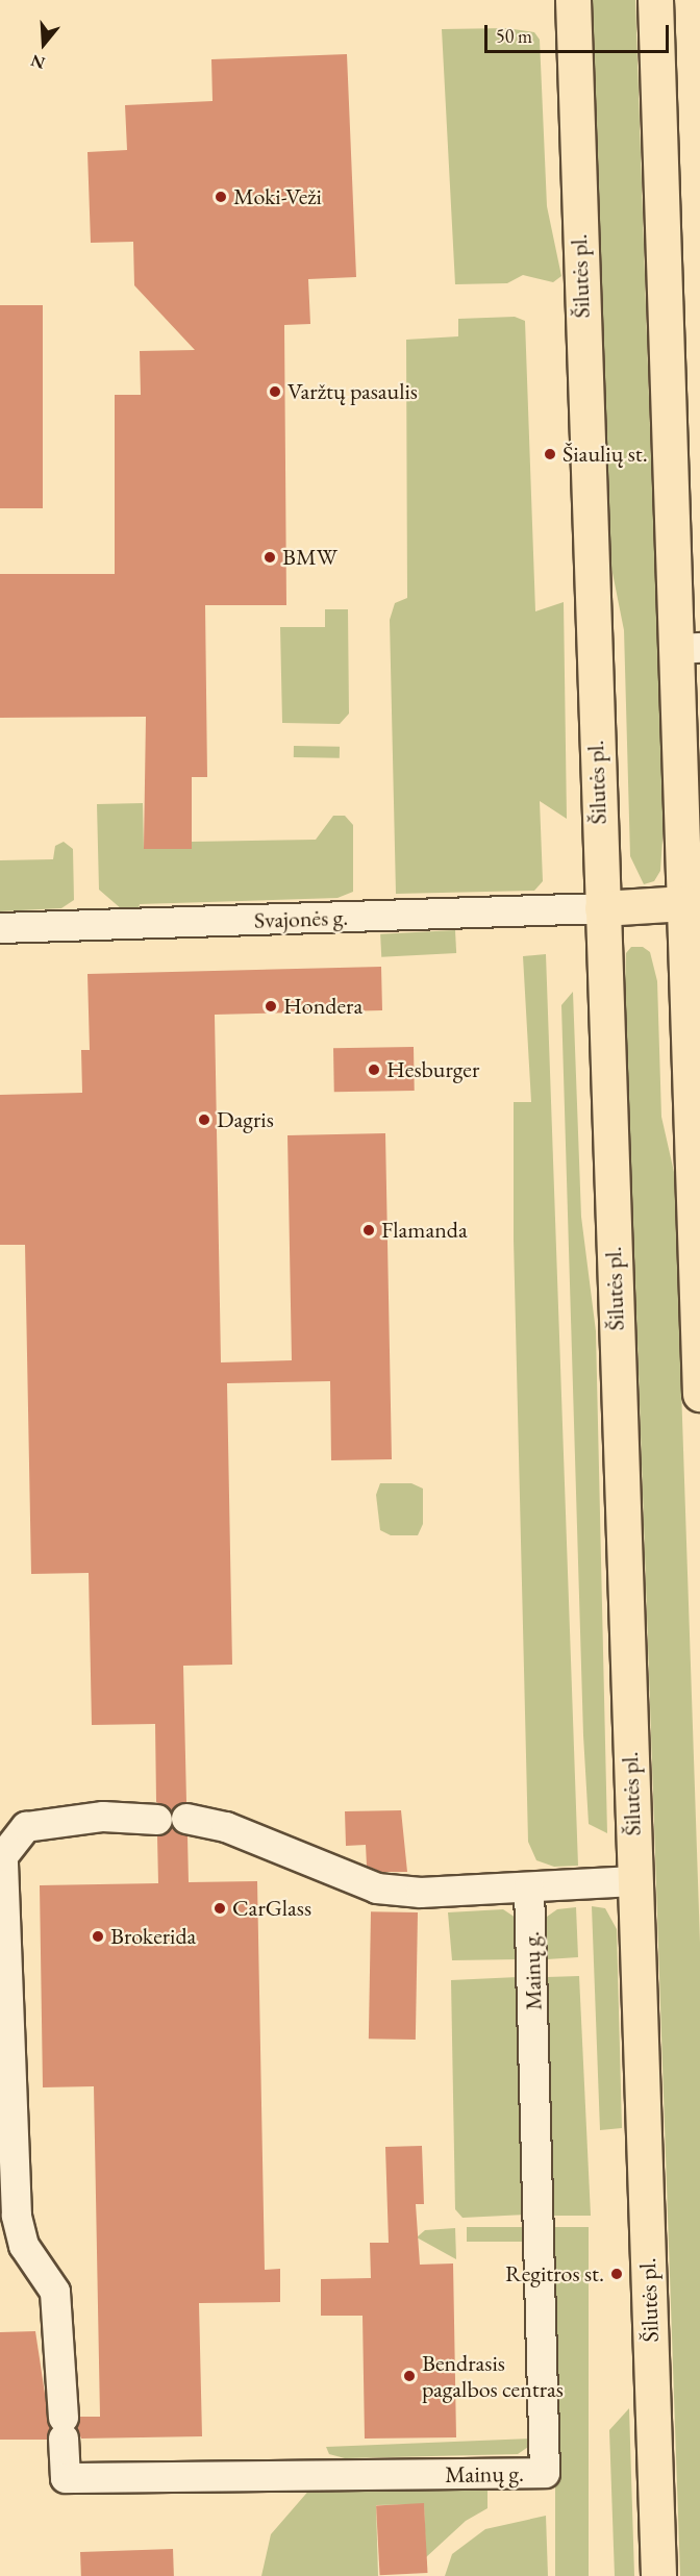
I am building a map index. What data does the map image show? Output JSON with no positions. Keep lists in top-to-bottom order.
{
  "streets": {
    "main road": ["Šilutės pl."],
    "street": ["Svajonės g.", "Mainų g."]
  },
  "crossings": [
    ["Šilutės pl.", "Svajonės g."]
  ],
  "places": [
    "Moki-Veži",
    "Varžtų pasaulis",
    "Šiaulių st.",
    "BMW",
    "Hondera",
    "Hesburger",
    "Dagris",
    "Flamanda",
    "CarGlass",
    "Brokerida",
    "Regitros st.",
    "Bendrasis pagalbos centras"
  ],
  "scale_bar": "50 m",
  "north": "bottom"
}
